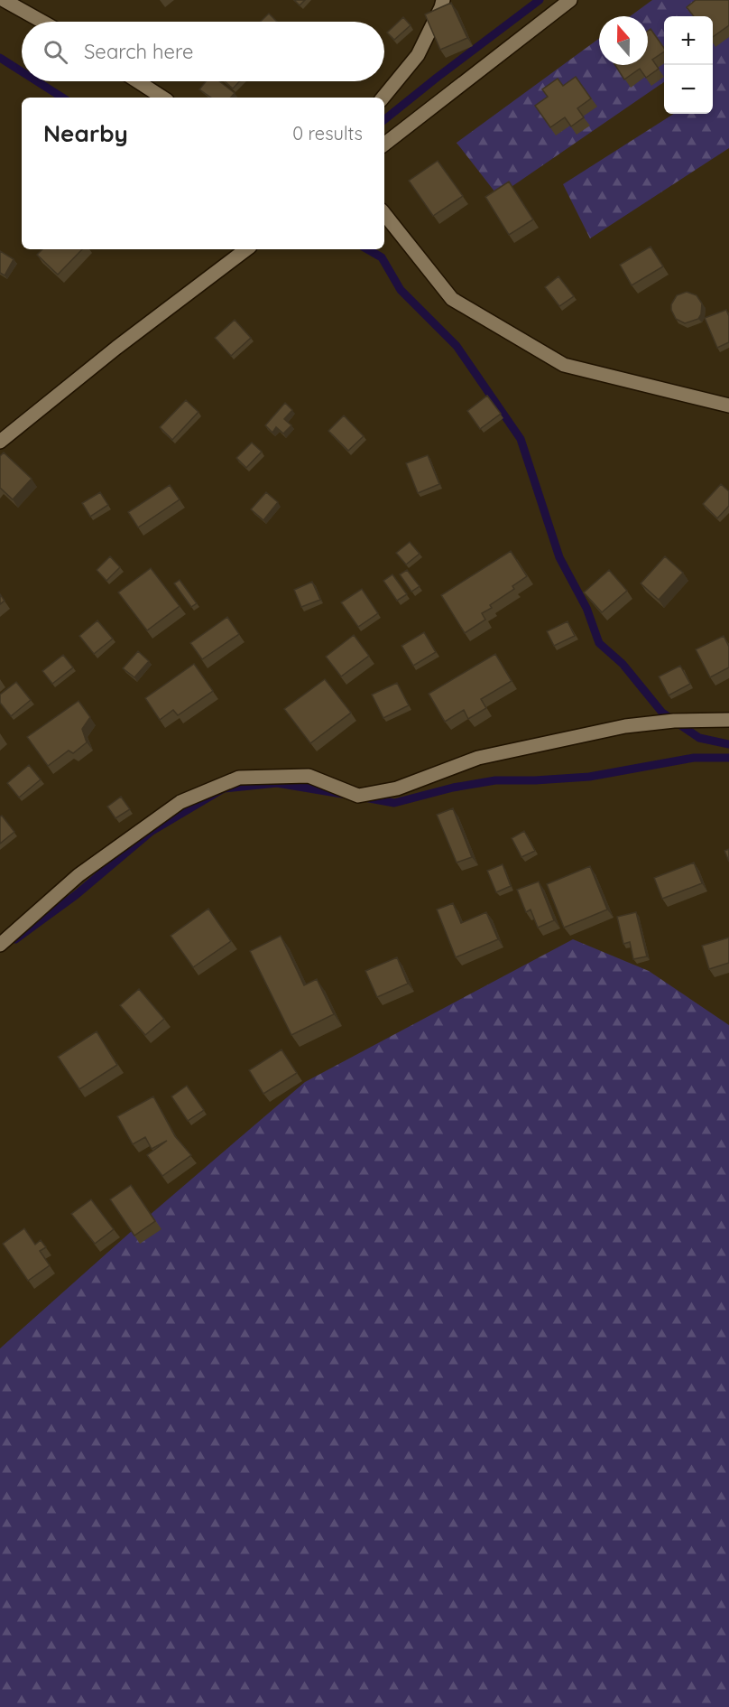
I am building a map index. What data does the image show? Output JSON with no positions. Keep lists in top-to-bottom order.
{
  "north": "top",
  "page": {
    "map_buttons": ["+", "−"],
    "search": "Search here",
    "heading": ["Nearby", "0 results"]
  }
}
